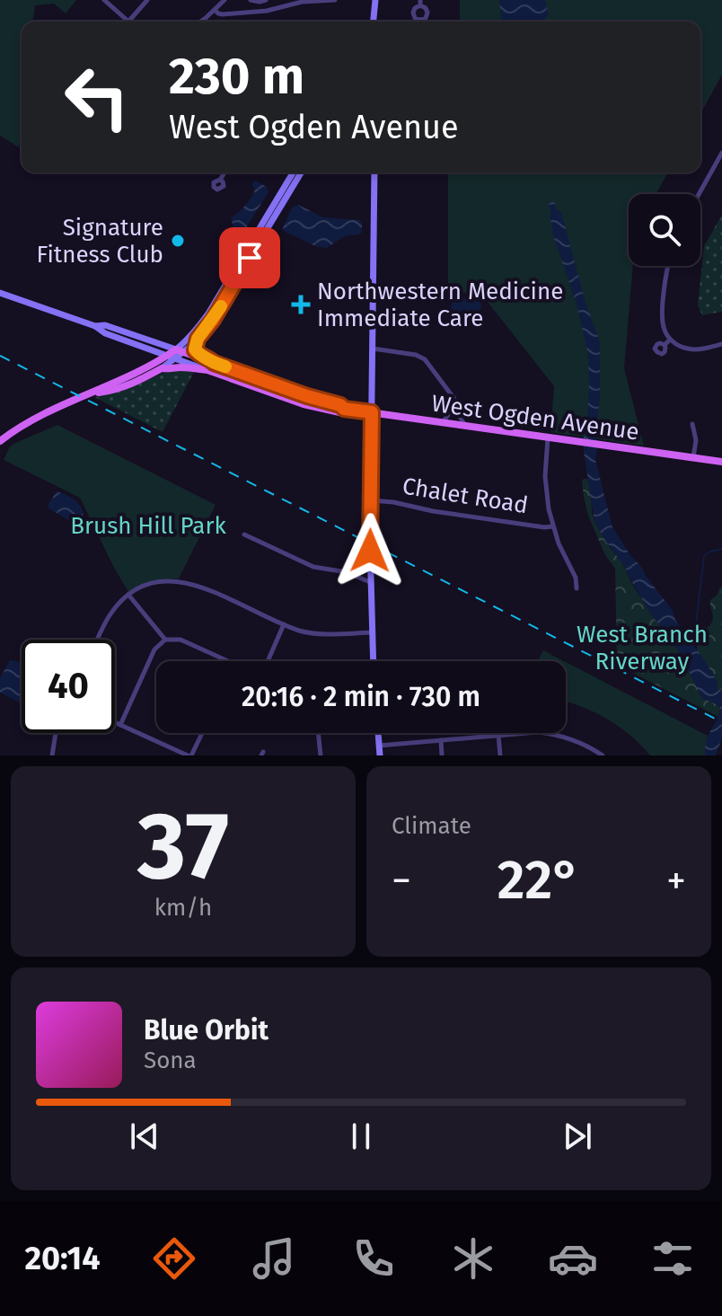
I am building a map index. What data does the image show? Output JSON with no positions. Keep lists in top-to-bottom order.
{
  "streets": {
    "main road": ["West Ogden Avenue"],
    "street": ["Chalet Road"]
  },
  "parks": ["Brush Hill Park", "West Branch Riverway"],
  "places": {
    "other": ["Signature Fitness Club"],
    "health": ["Northwestern Medicine Immediate Care"]
  },
  "page": {
    "turn": ["230 m", "West Ogden Avenue"],
    "limit": "40",
    "trip": "20:16 · 2 min · 730 m",
    "tile": [
      ["37", "km/h"],
      "Climate"
    ],
    "heat": ["−", "22°", "+"],
    "song": ["Blue Orbit", "Sona"],
    "tabs": "20:14"
  }
}
